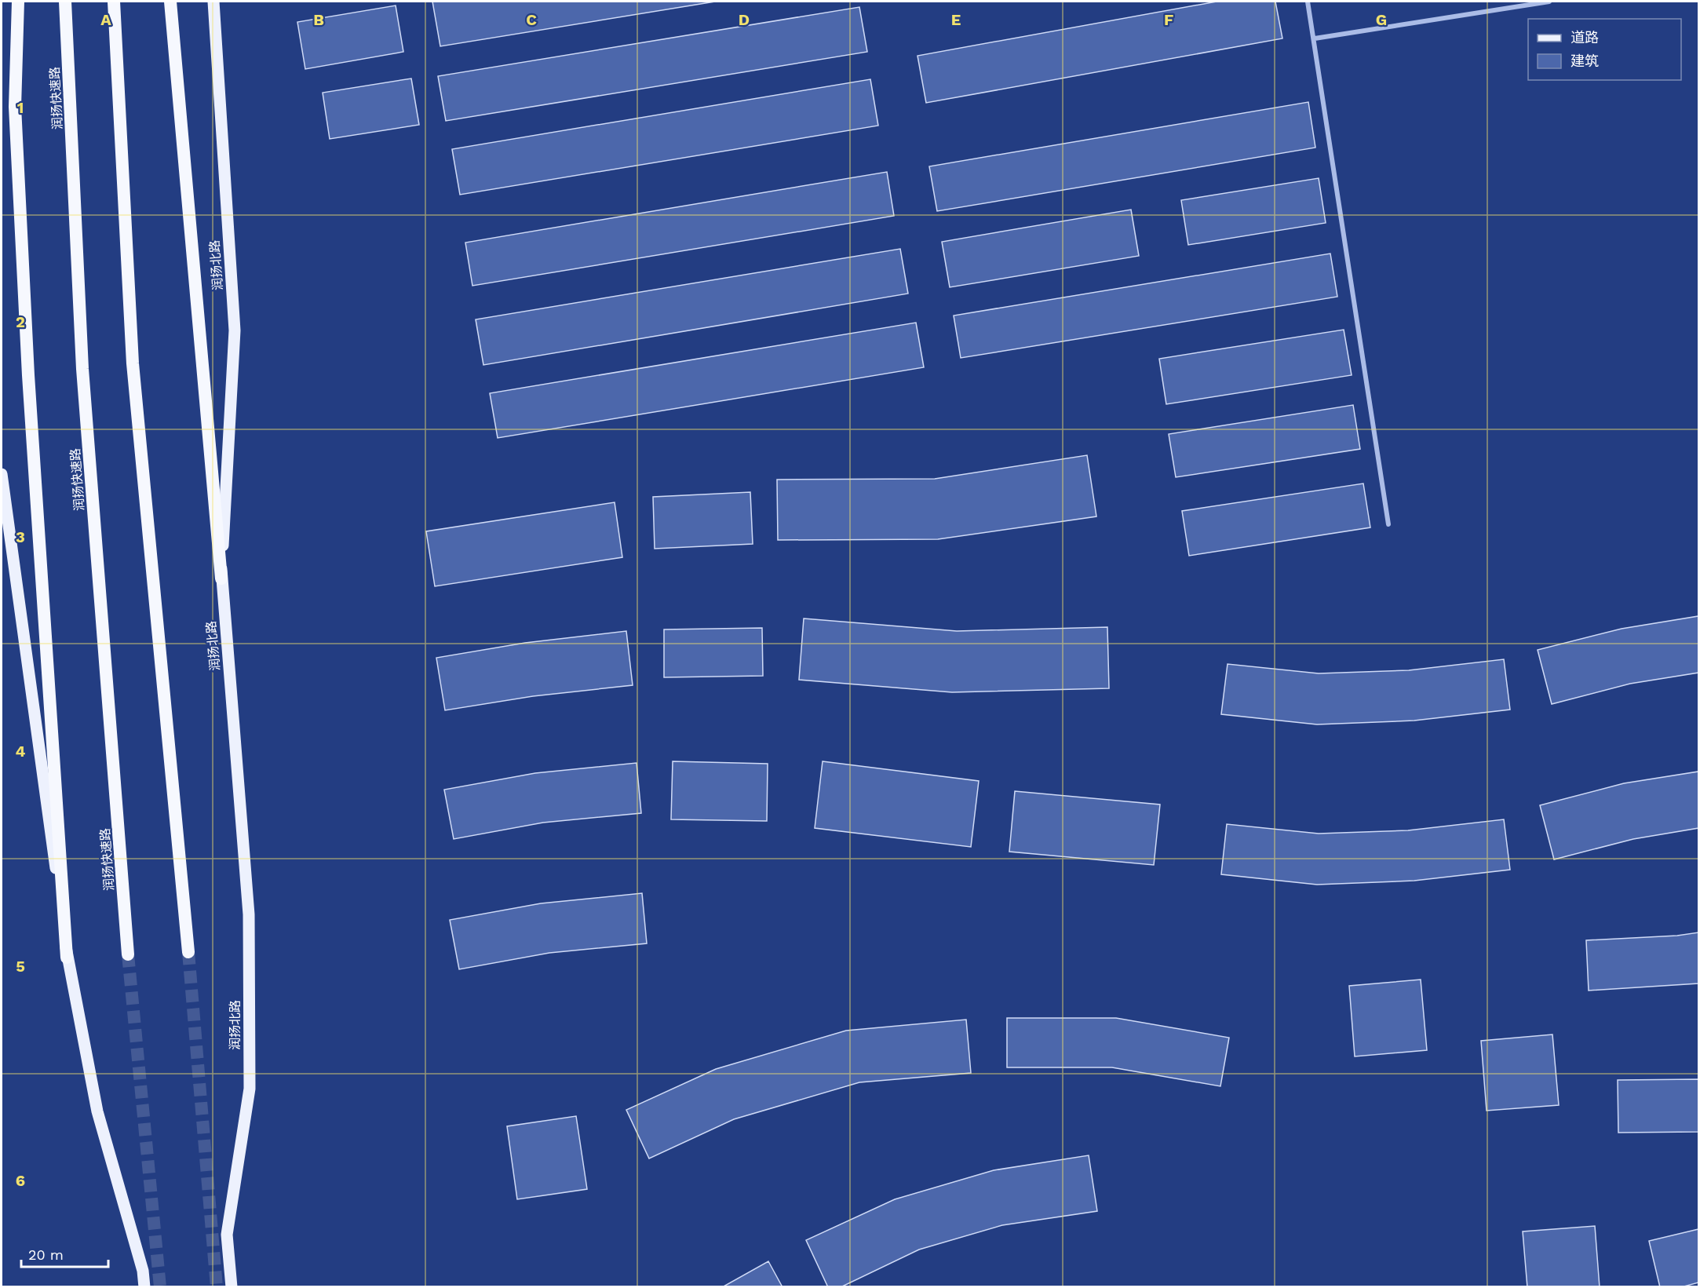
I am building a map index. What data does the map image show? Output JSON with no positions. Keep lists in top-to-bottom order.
{
  "streets": {
    "highway": ["润扬快速路"],
    "main road": ["润扬北路"]
  },
  "legend": ["道路", "建筑"],
  "scale_bar": "20 m",
  "grid": {
    "columns": [
      "A",
      "B",
      "C",
      "D",
      "E",
      "F",
      "G"
    ],
    "rows": [
      "1",
      "2",
      "3",
      "4",
      "5",
      "6"
    ]
  }
}
